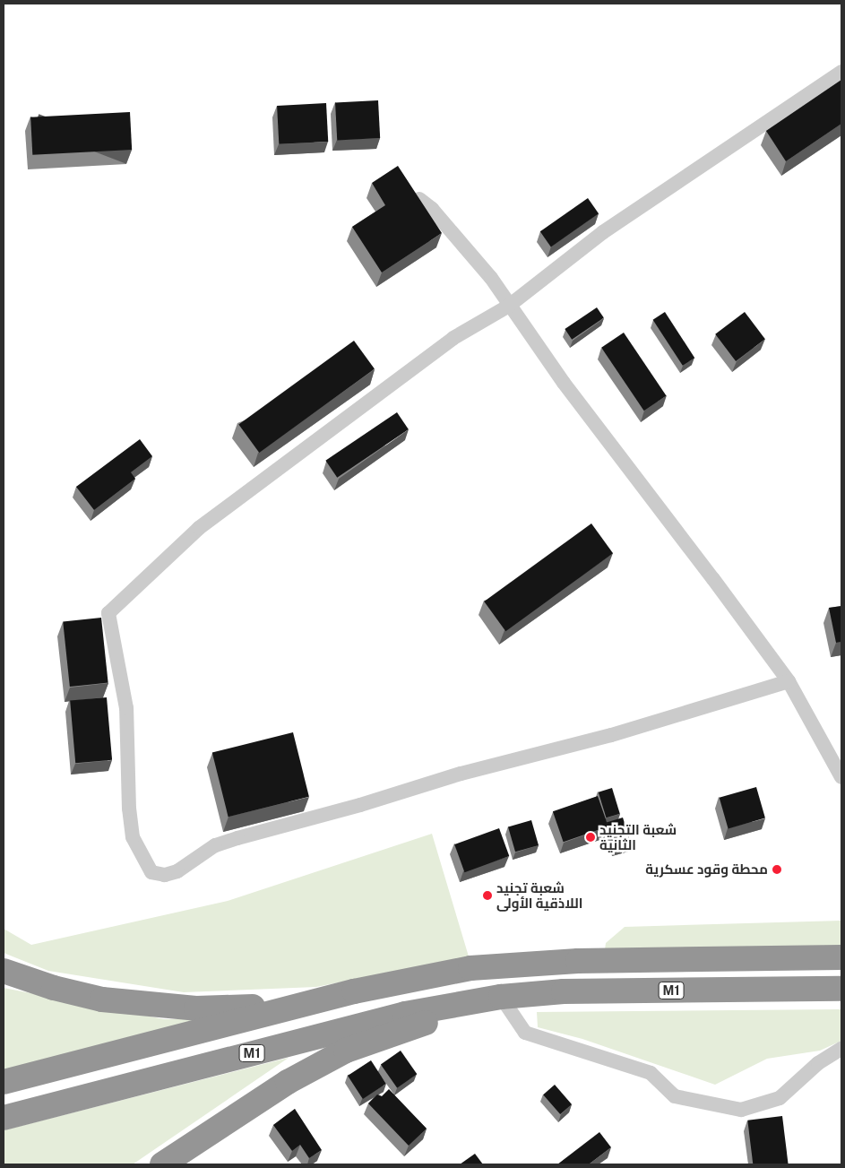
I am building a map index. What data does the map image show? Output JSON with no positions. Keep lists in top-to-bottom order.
{
  "streets": {
    "highway": ["M1"]
  },
  "places": ["شعبة التجنيد الثانية", "محطة وقود عسكرية", "شعبة تجنيد اللاذقية الأولى"]
}
